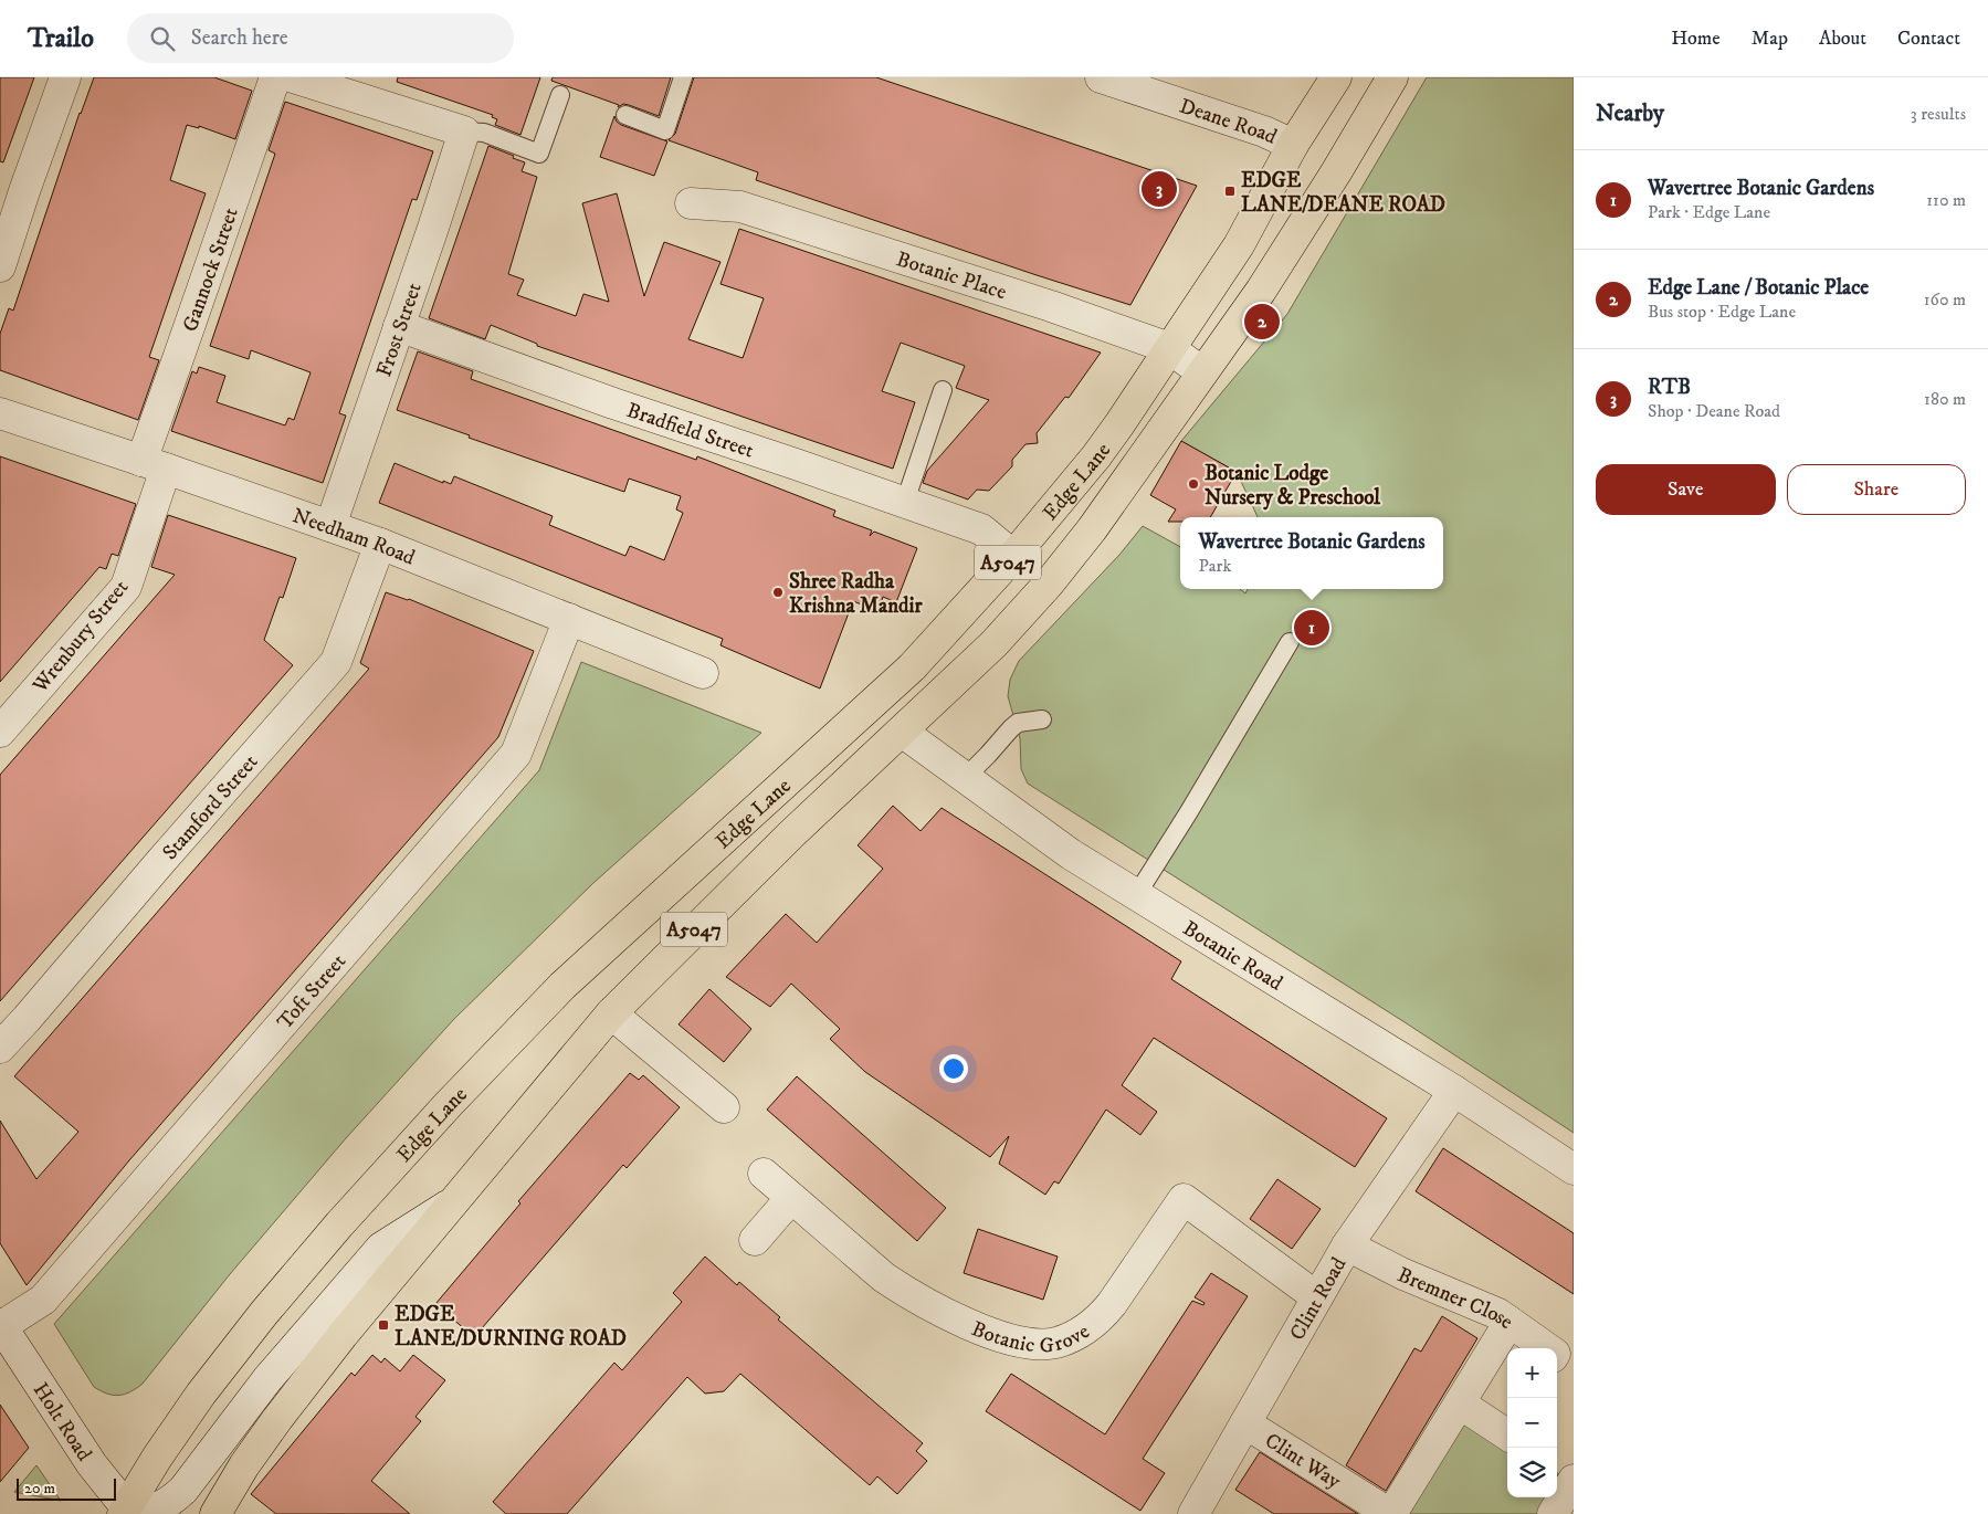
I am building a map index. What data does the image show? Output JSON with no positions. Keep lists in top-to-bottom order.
{
  "streets": {
    "highway": ["Edge Lane", "A5047"],
    "street": [
      "Deane Road",
      "Gannock Street",
      "Botanic Place",
      "Frost Street",
      "Bradfield Street",
      "Needham Road",
      "Wrenbury Street",
      "Stamford Street",
      "Botanic Road",
      "Toft Street",
      "Clint Road",
      "Bremner Close",
      "Botanic Grove",
      "Holt Road",
      "Clint Way"
    ]
  },
  "crossings": [
    ["Deane Road", "Edge Lane"],
    ["Gannock Street", "Needham Road"],
    ["Gannock Street", "Wrenbury Street"],
    ["Botanic Place", "Edge Lane"],
    ["Frost Street", "Bradfield Street"],
    ["Frost Street", "Needham Road"],
    ["Bradfield Street", "Edge Lane"],
    ["Edge Lane", "Botanic Road"],
    ["Edge Lane", "Holt Road"],
    ["Needham Road", "Wrenbury Street"],
    ["Needham Road", "Stamford Street"],
    ["Needham Road", "Toft Street"],
    ["Botanic Road", "Clint Road"],
    ["Toft Street", "Holt Road"],
    ["Clint Road", "Bremner Close"],
    ["Clint Road", "Botanic Grove"],
    ["Clint Road", "Clint Way"]
  ],
  "places": {
    "transit": ["EDGE LANE/DEANE ROAD", "EDGE LANE/DURNING ROAD"],
    "other": ["Botanic Lodge Nursery & Preschool", "Shree Radha Krishna Mandir"]
  },
  "scale_bar": "20 m",
  "page": {
    "header": "Trailo",
    "search": "Search here",
    "nav": [
      "Home",
      "Map",
      "About",
      "Contact"
    ],
    "heading": ["Nearby", "3 results"],
    "list": [
      {
        "mark": "1",
        "name": "Wavertree Botanic Gardens",
        "note": "Park · Edge Lane",
        "value": "110 m"
      },
      {
        "mark": "2",
        "name": "Edge Lane / Botanic Place",
        "note": "Bus stop · Edge Lane",
        "value": "160 m"
      },
      {
        "mark": "3",
        "name": "RTB",
        "note": "Shop · Deane Road",
        "value": "180 m"
      }
    ],
    "pins": ["3", "2", "1"],
    "buttons": ["Save", "Share"],
    "popup": ["Wavertree Botanic Gardens", "Park"],
    "map_buttons": ["+", "−"],
    "scale": "20 m"
  }
}
